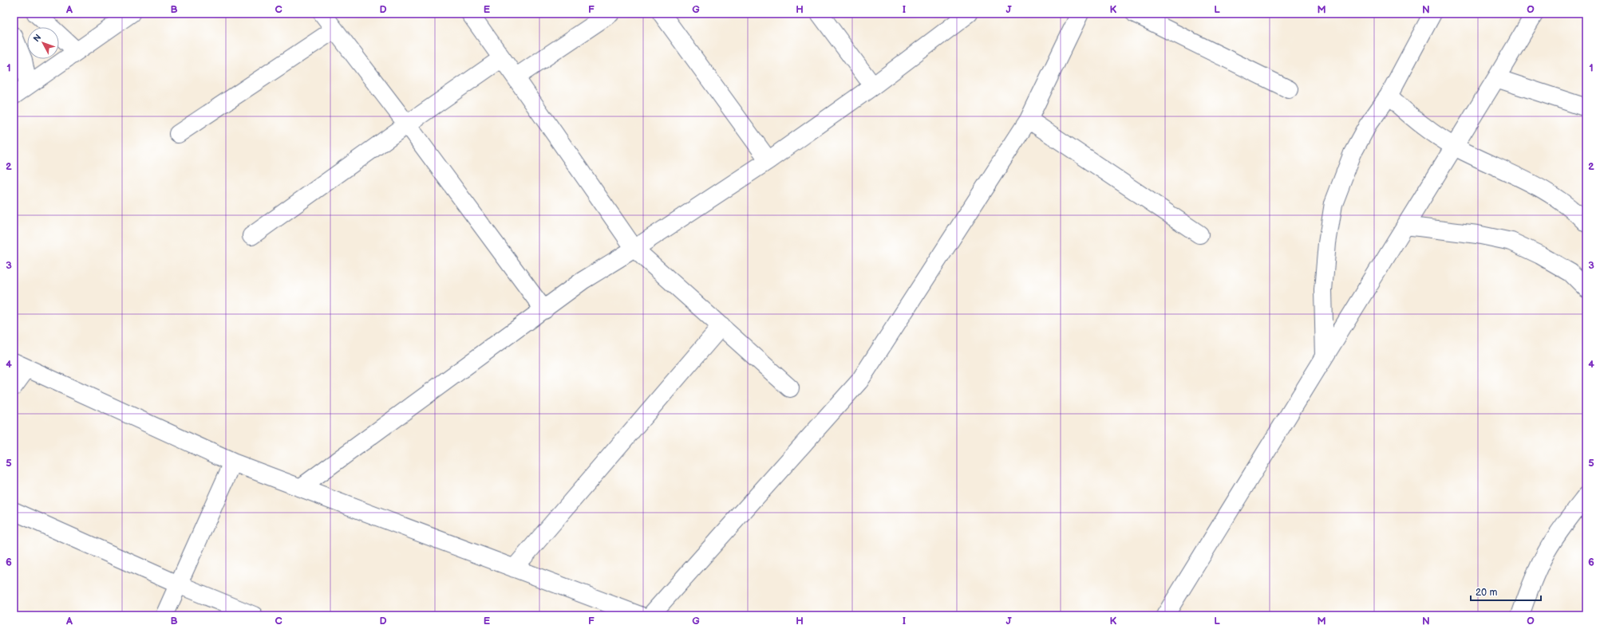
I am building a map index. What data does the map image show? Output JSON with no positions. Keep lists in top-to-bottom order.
{
  "scale_bar": "20 m",
  "north": "top left",
  "grid": {
    "columns": [
      "A",
      "B",
      "C",
      "D",
      "E",
      "F",
      "G",
      "H",
      "I",
      "J",
      "K",
      "L",
      "M",
      "N",
      "O"
    ],
    "rows": [
      "1",
      "2",
      "3",
      "4",
      "5",
      "6"
    ]
  }
}
